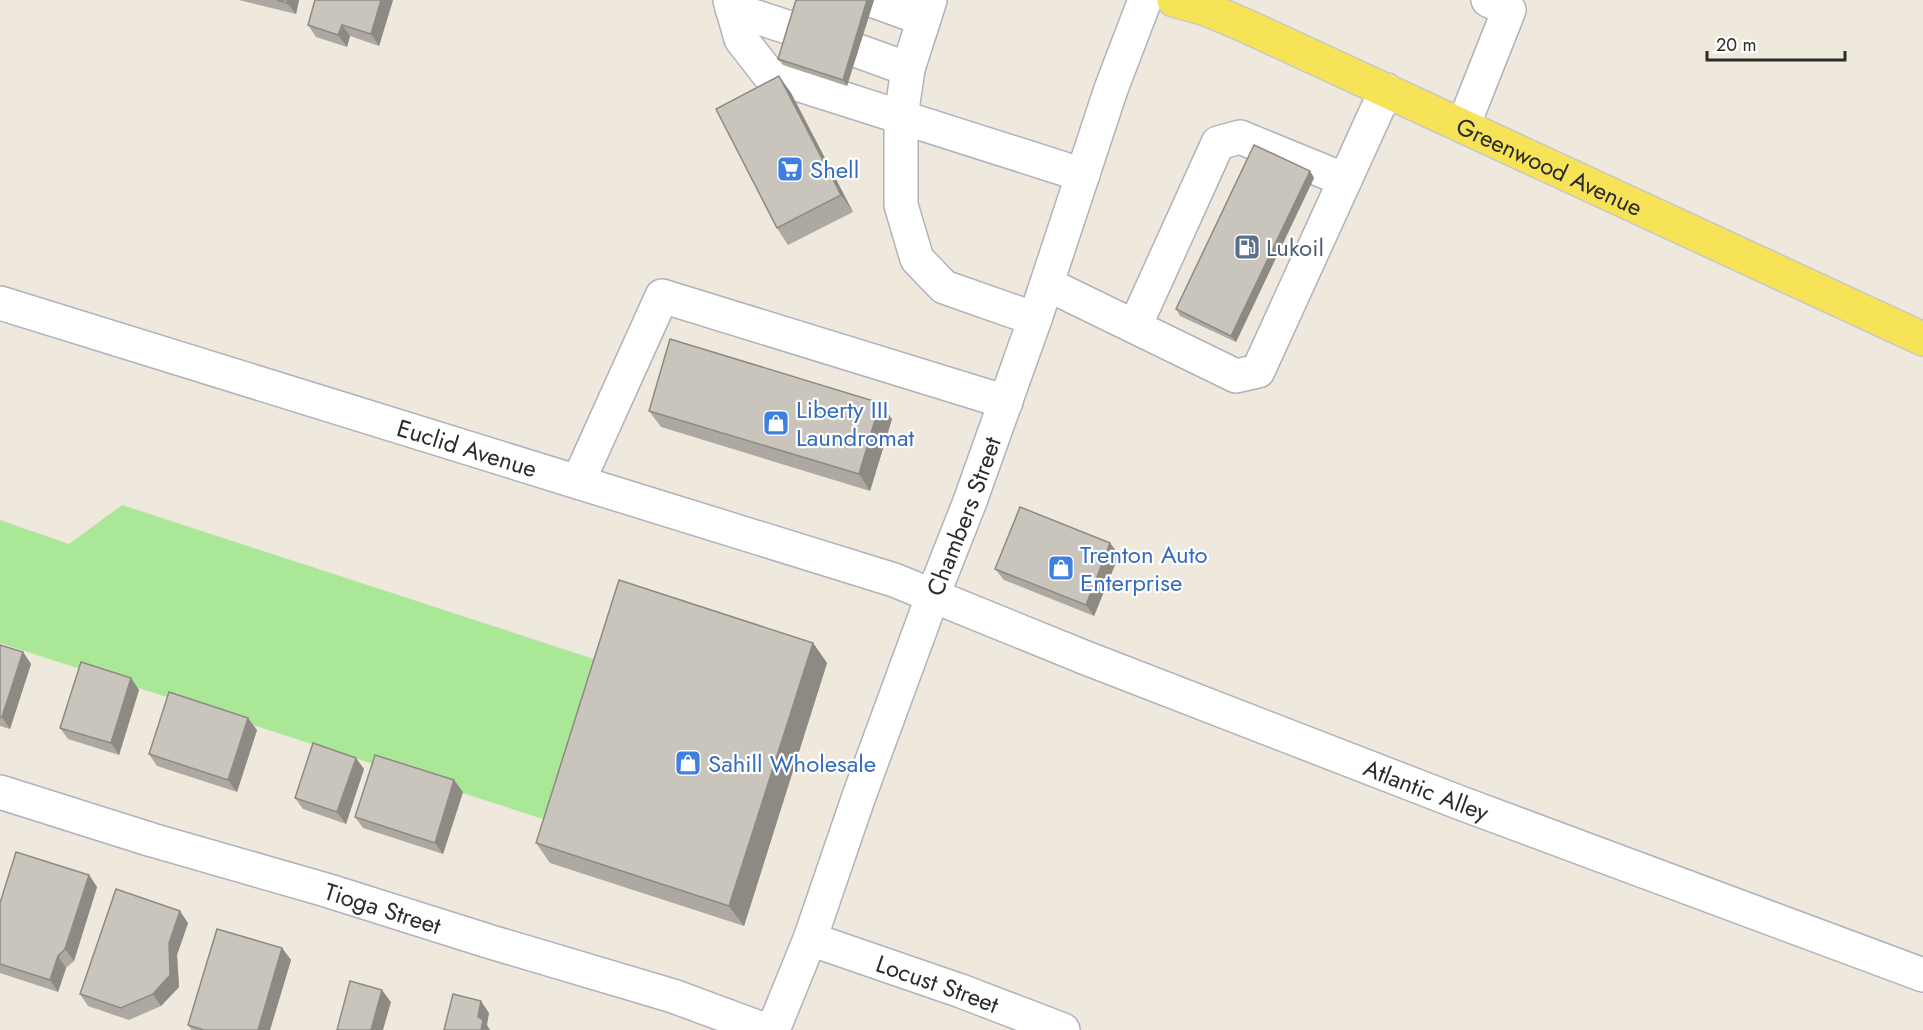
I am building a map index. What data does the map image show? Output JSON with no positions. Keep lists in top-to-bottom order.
{
  "streets": {
    "main road": ["Greenwood Avenue"],
    "street": [
      "Euclid Avenue",
      "Chambers Street",
      "Atlantic Alley",
      "Tioga Street",
      "Locust Street"
    ]
  },
  "crossings": [
    ["Euclid Avenue", "Chambers Street"],
    ["Euclid Avenue", "Atlantic Alley"],
    ["Chambers Street", "Atlantic Alley"],
    ["Chambers Street", "Locust Street"]
  ],
  "places": {
    "supermarket": ["Shell"],
    "fuel station": ["Lukoil"],
    "shop": ["Liberty III Laundromat", "Trenton Auto Enterprise", "Sahill Wholesale"]
  },
  "scale_bar": "20 m"
}
